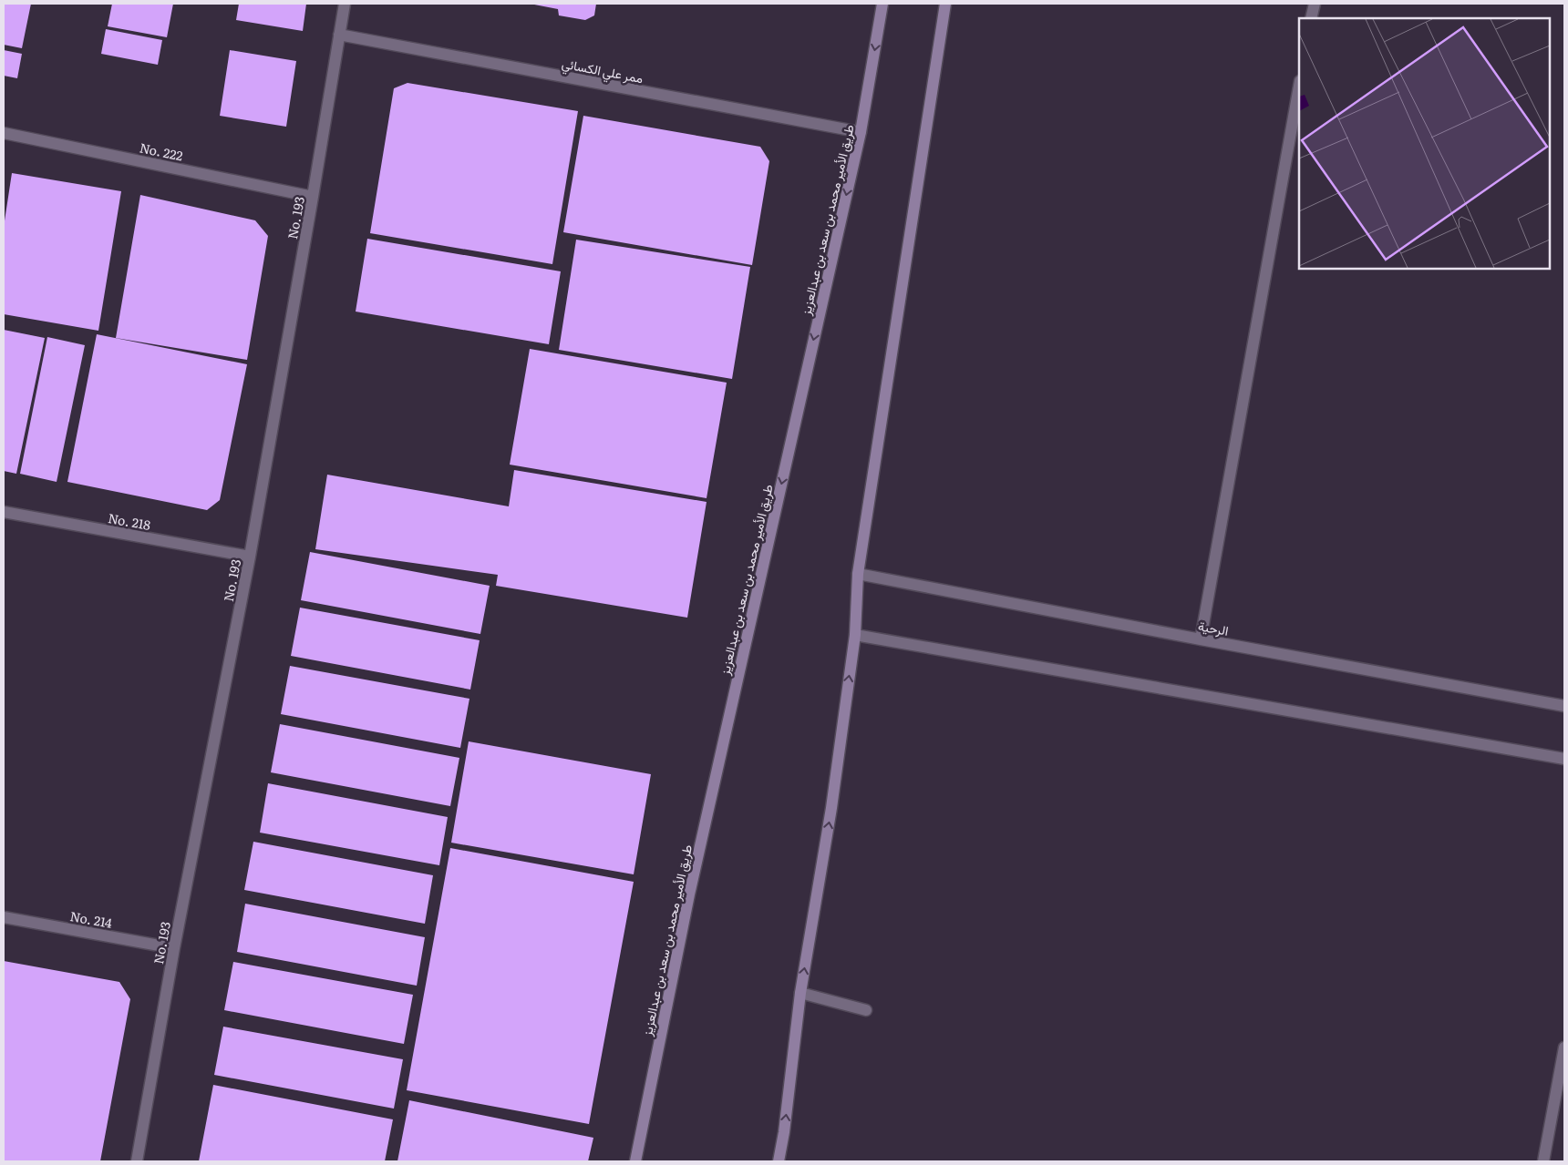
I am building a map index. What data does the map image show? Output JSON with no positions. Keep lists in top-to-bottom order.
{
  "streets": {
    "main road": ["طريق الأمير محمد بن سعد بن عبدالعزيز"],
    "street": [
      "ممر علي الكسائي",
      "No. 222",
      "No. 193",
      "No. 218",
      "الرحية",
      "No. 214"
    ]
  },
  "crossings": [
    ["ممر علي الكسائي", "No. 193"],
    ["ممر علي الكسائي", "طريق الأمير محمد بن سعد بن عبدالعزيز"],
    ["No. 222", "No. 193"],
    ["No. 193", "No. 218"],
    ["No. 193", "No. 214"]
  ]
}
